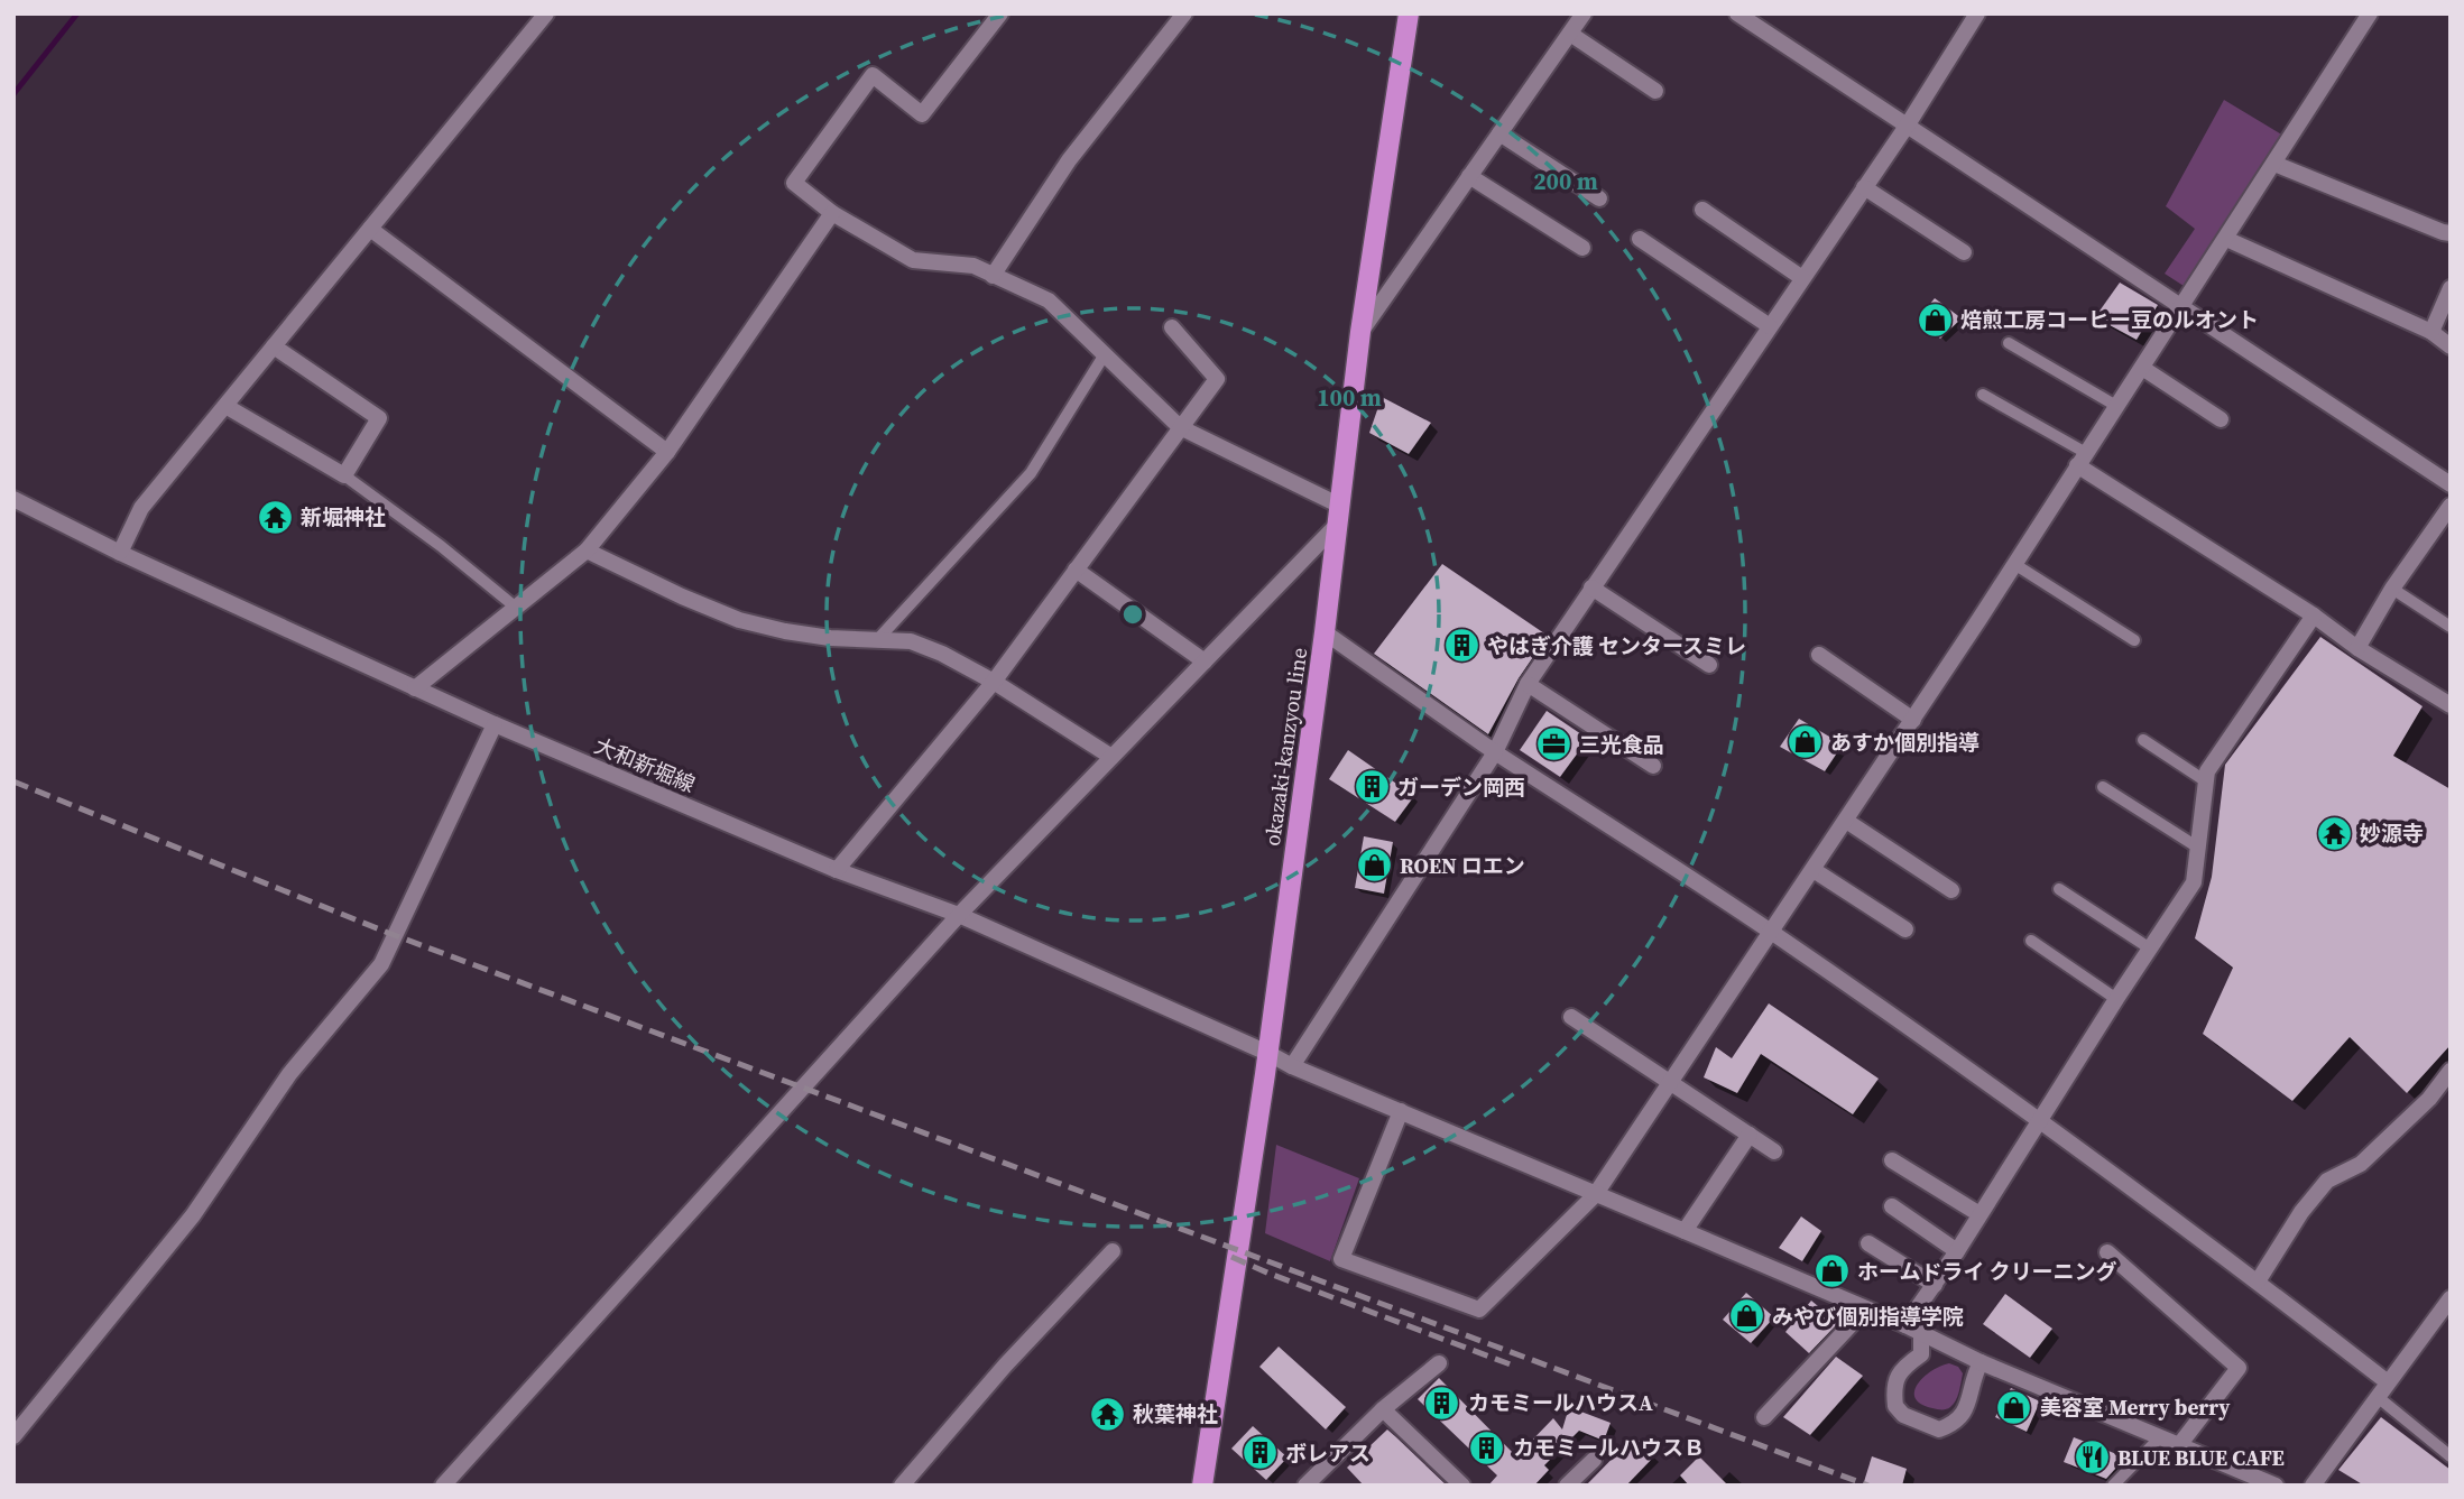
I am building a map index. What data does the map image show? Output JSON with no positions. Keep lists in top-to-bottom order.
{
  "streets": {
    "main road": ["okazaki-kanzyou line"],
    "street": ["大和新堀線"]
  },
  "crossings": [
    ["okazaki-kanzyou line", "大和新堀線"]
  ],
  "places": {
    "shop": [
      "焙煎工房コーヒー豆のルオント",
      "あすか個別指導",
      "ROEN ロエン",
      "ホームドライ クリーニング",
      "みやび個別指導学院",
      "美容室 Merry berry"
    ],
    "temple": ["新堀神社", "妙源寺", "秋葉神社"],
    "building": [
      "やはぎ介護 センタースミレ",
      "ガーデン岡西",
      "カモミールハウスA",
      "カモミールハウスＢ",
      "ボレアス"
    ],
    "office": ["三光食品"],
    "restaurant": ["BLUE BLUE CAFE"]
  },
  "rings": ["200 m", "100 m"]
}
